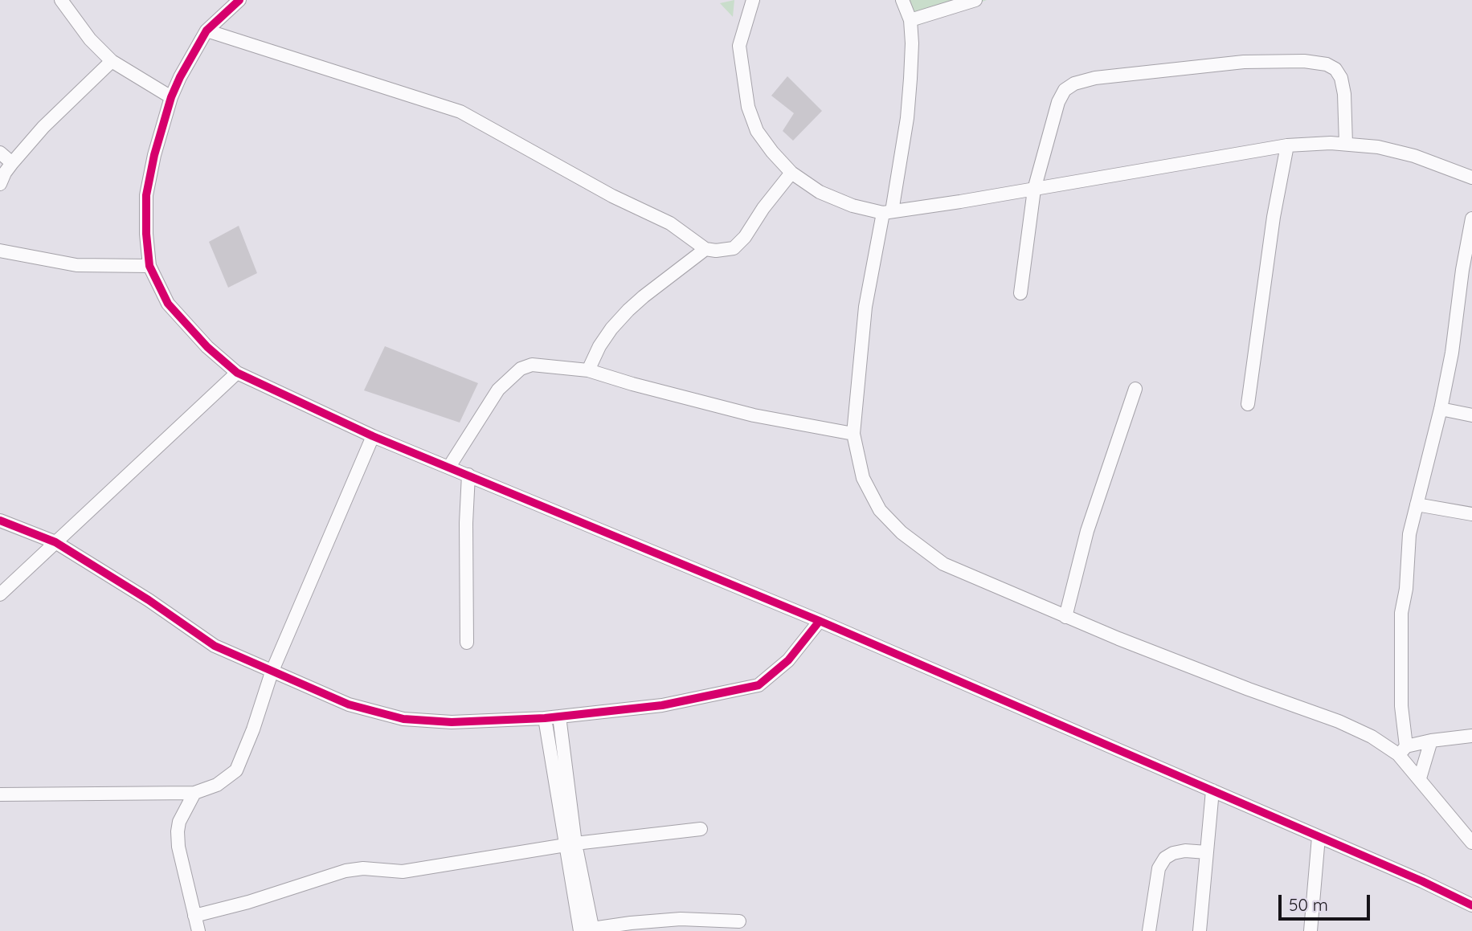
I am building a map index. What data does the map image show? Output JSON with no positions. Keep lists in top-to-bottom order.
{
  "scale_bar": "50 m"
}
